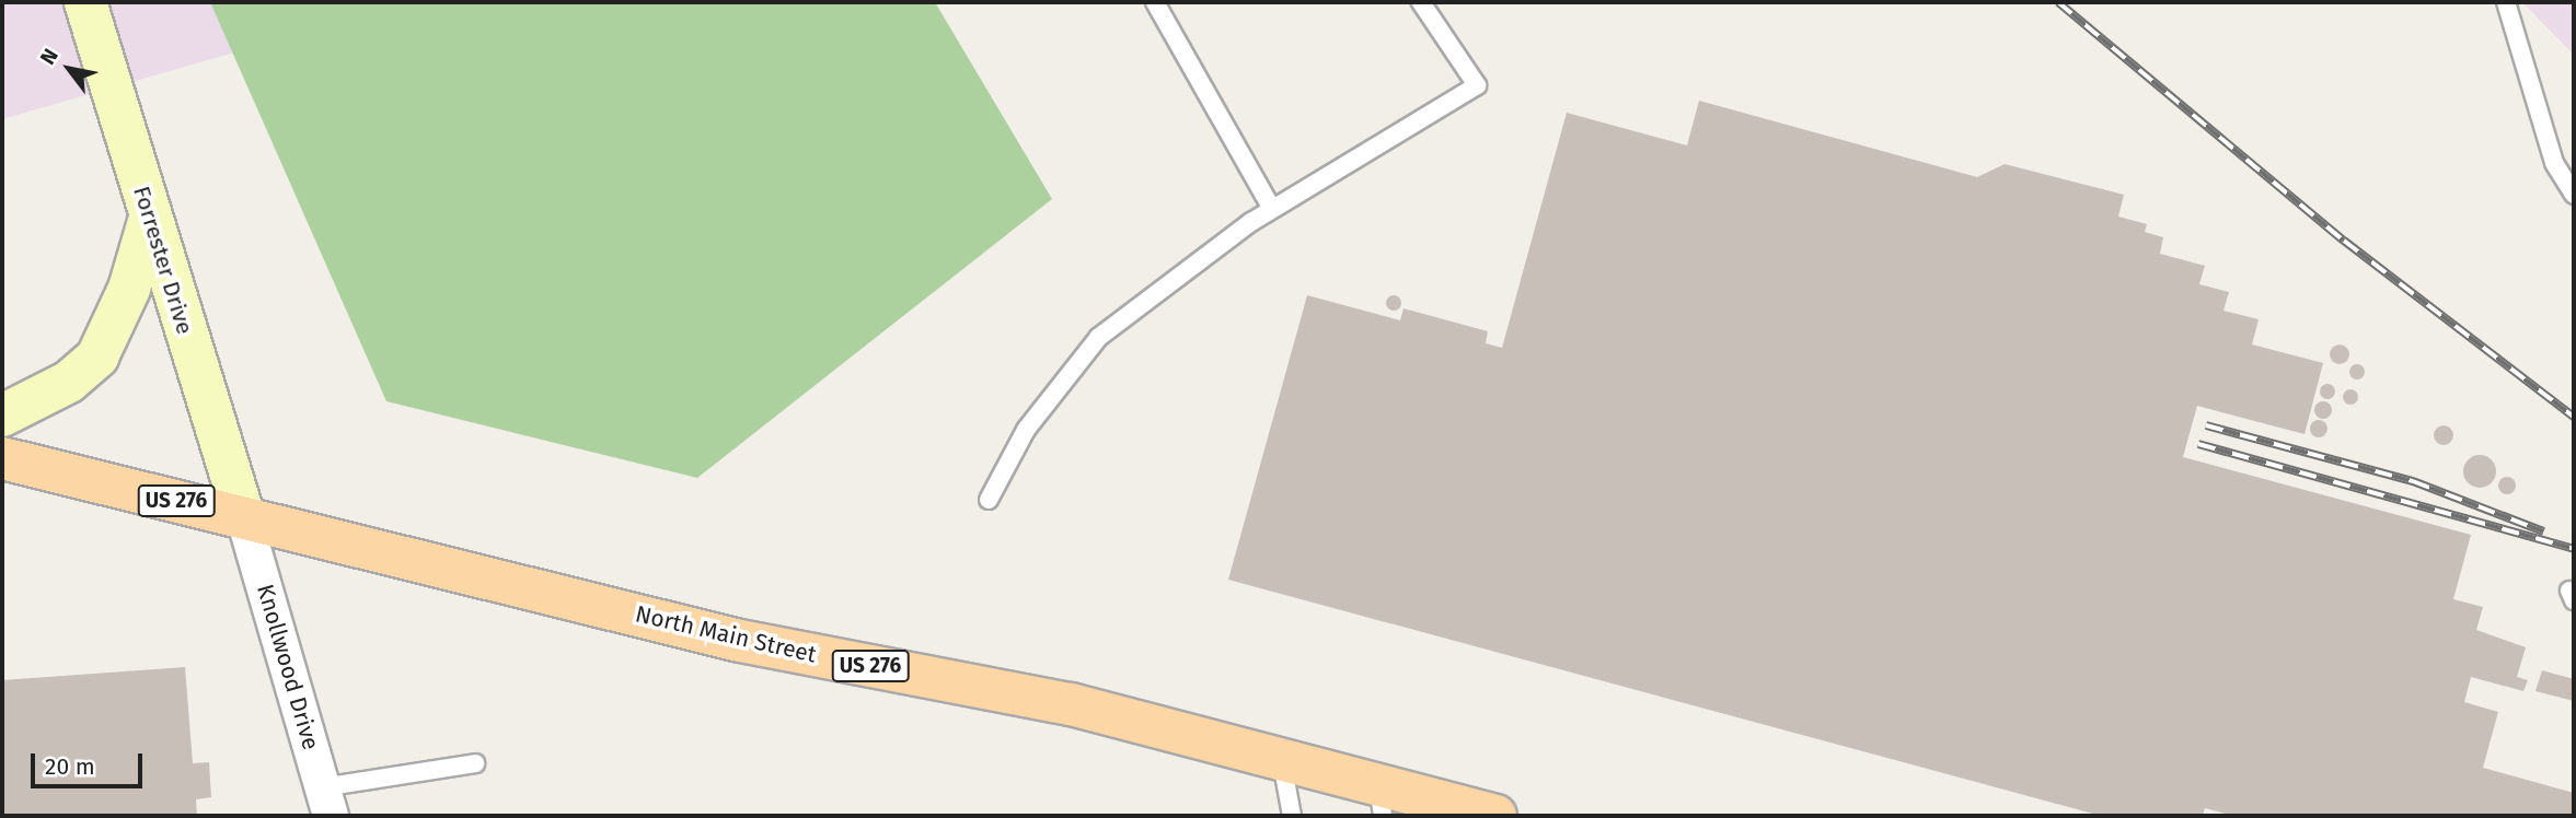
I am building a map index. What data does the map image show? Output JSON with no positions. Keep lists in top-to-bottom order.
{
  "streets": {
    "main road": ["US 276", "North Main Street"],
    "street": ["Forrester Drive", "Knollwood Drive"]
  },
  "crossings": [
    ["Forrester Drive", "North Main Street"],
    ["Forrester Drive", "Knollwood Drive"],
    ["North Main Street", "Knollwood Drive"]
  ],
  "scale_bar": "20 m",
  "north": "top left"
}
